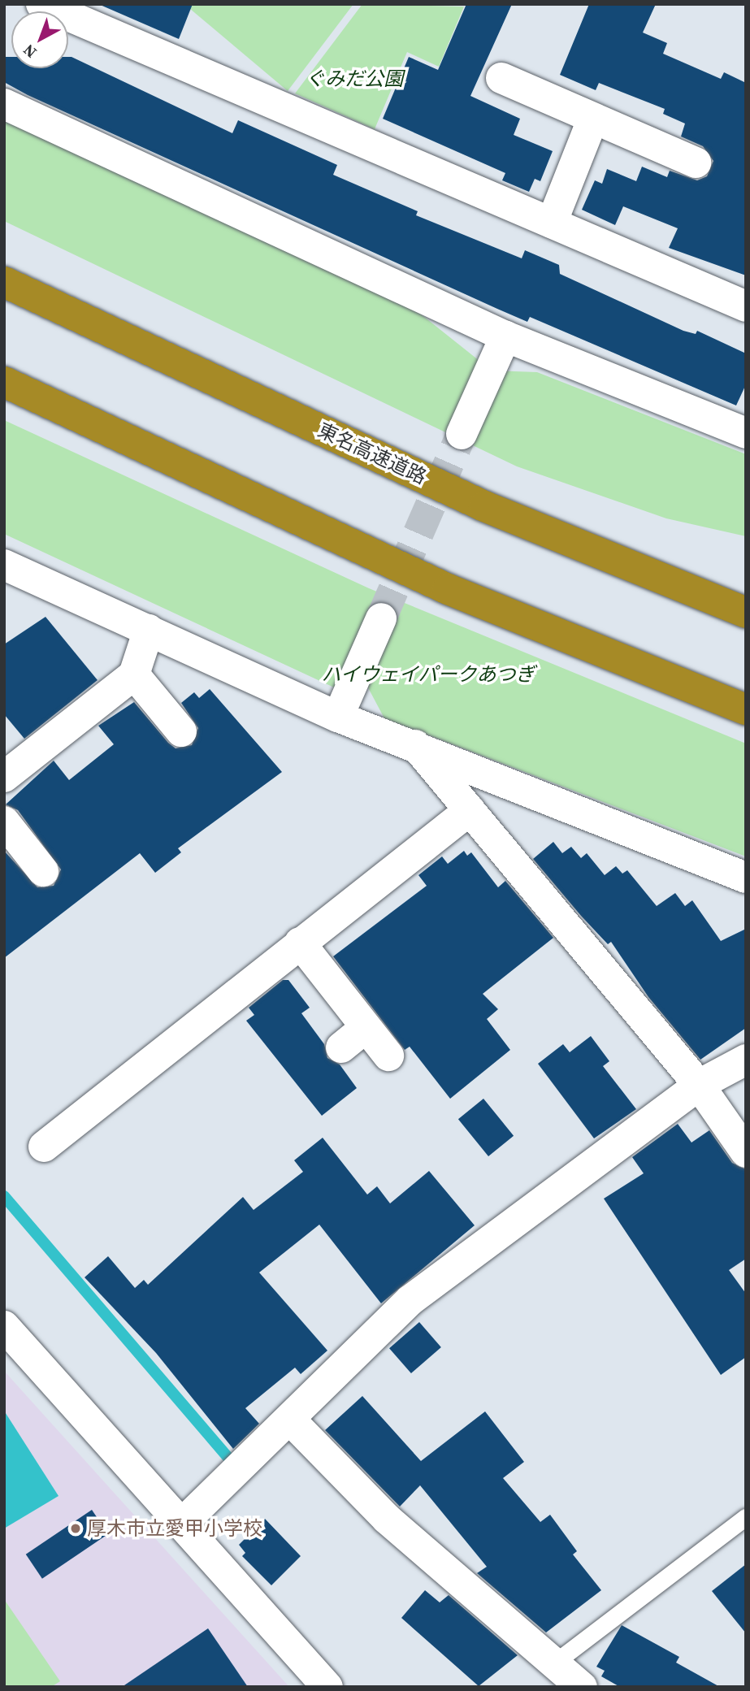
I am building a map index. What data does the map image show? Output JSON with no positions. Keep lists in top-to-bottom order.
{
  "streets": {
    "highway": ["東名高速道路"]
  },
  "parks": ["ぐみだ公園", "ハイウェイパークあつぎ"],
  "places": ["厚木市立愛甲小学校"],
  "north": "bottom left"
}
